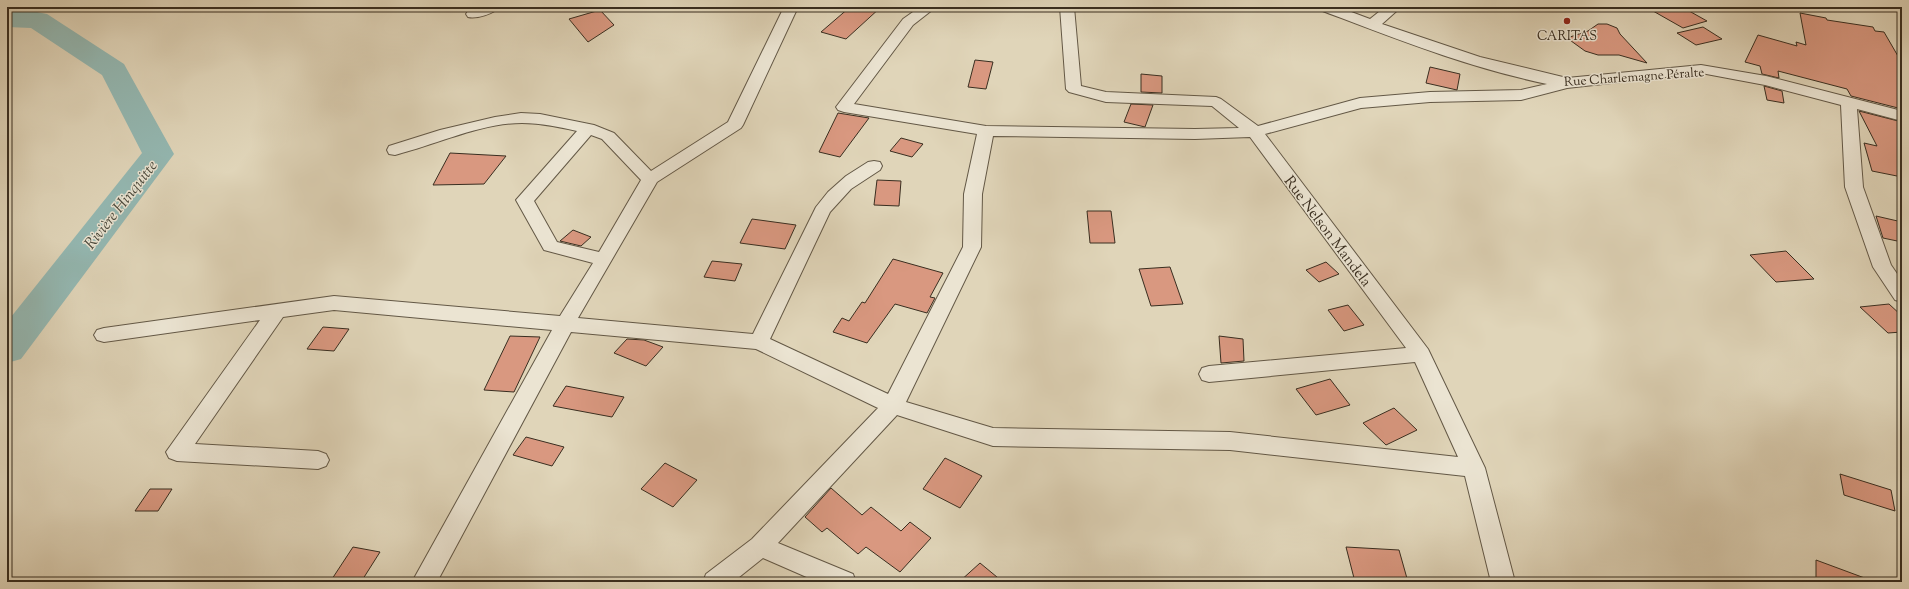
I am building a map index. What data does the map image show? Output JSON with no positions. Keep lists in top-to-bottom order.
{
  "streets": {
    "street": ["Rue Charlemagne Péralte", "Rue Nelson Mandela"]
  },
  "water": ["Rivière Hinquitte"],
  "places": ["CARITAS"]
}
